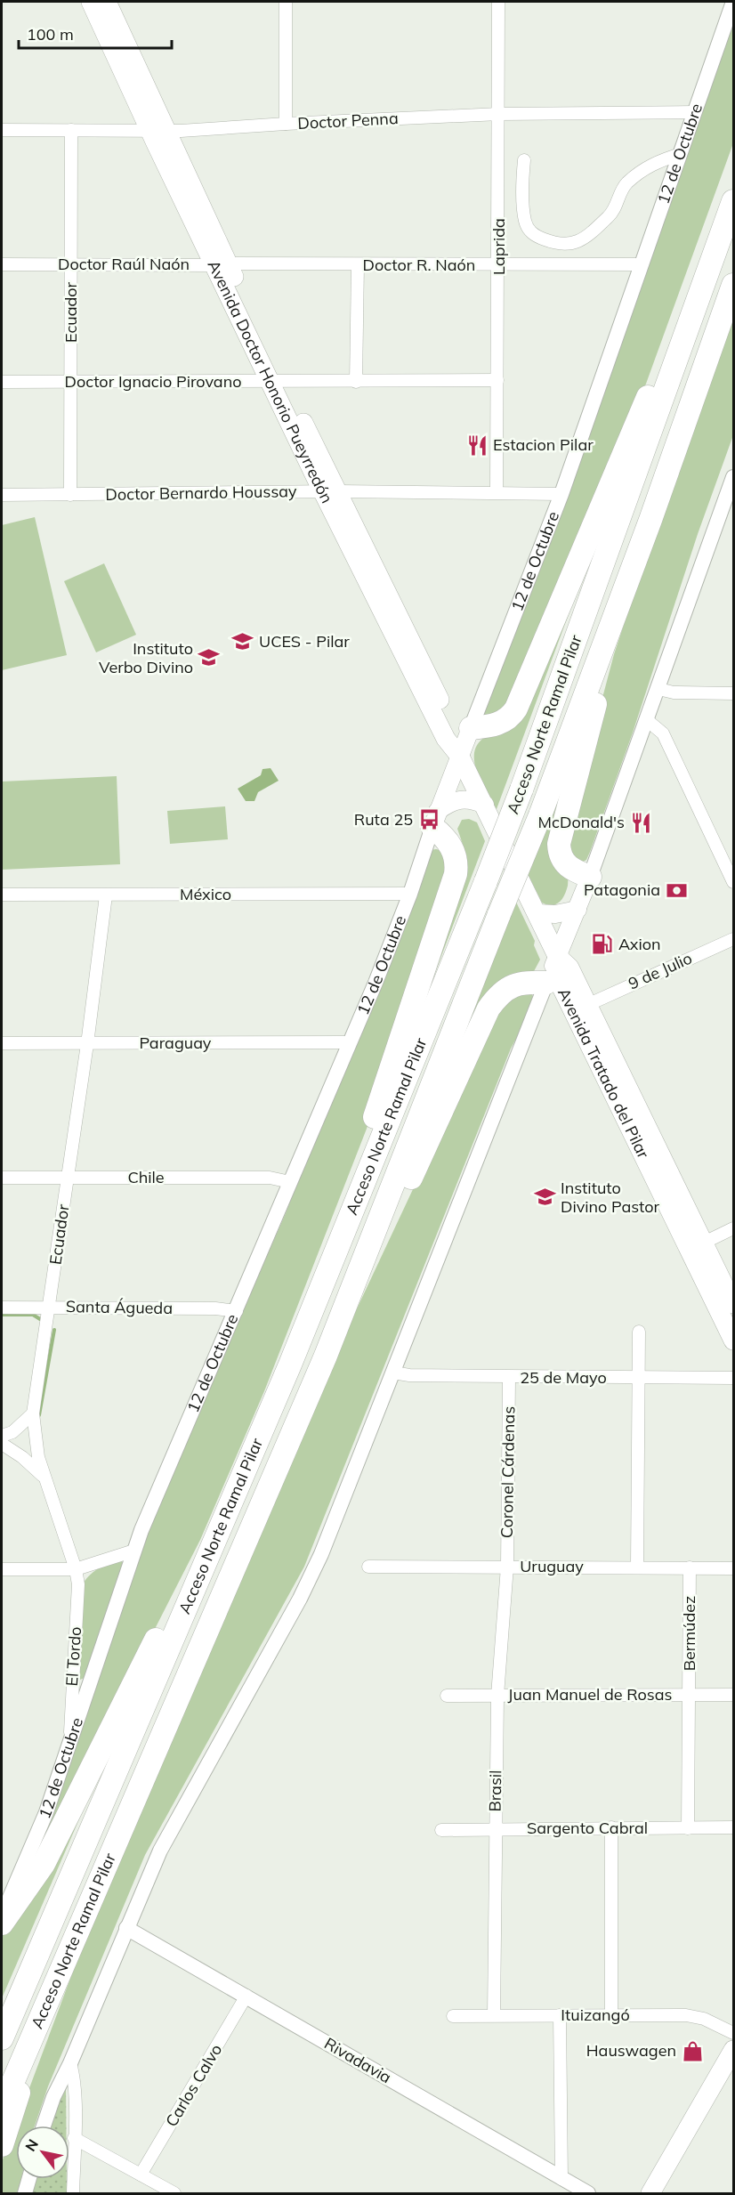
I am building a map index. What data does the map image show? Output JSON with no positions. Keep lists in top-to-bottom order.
{
  "streets": {
    "highway": ["Acceso Norte Ramal Pilar"],
    "main road": ["12 de Octubre", "Avenida Doctor Honorio Pueyrredón", "Avenida Tratado del Pilar"],
    "street": [
      "Doctor Penna",
      "Laprida",
      "Doctor Raúl Naón",
      "Doctor R. Naón",
      "Ecuador",
      "Doctor Ignacio Pirovano",
      "Doctor Bernardo Houssay",
      "México",
      "9 de Julio",
      "Paraguay",
      "Chile",
      "Santa Águeda",
      "25 de Mayo",
      "Coronel Cárdenas",
      "Uruguay",
      "Bermúdez",
      "El Tordo",
      "Juan Manuel de Rosas",
      "Brasil",
      "Sargento Cabral",
      "Ituizangó",
      "Rivadavia",
      "Carlos Calvo"
    ]
  },
  "crossings": [
    ["Doctor Penna", "12 de Octubre"],
    ["Doctor Penna", "Laprida"],
    ["Doctor Penna", "Ecuador"],
    ["Doctor Penna", "Avenida Doctor Honorio Pueyrredón"],
    ["12 de Octubre", "Doctor R. Naón"],
    ["12 de Octubre", "Avenida Doctor Honorio Pueyrredón"],
    ["12 de Octubre", "Doctor Bernardo Houssay"],
    ["12 de Octubre", "México"],
    ["12 de Octubre", "Paraguay"],
    ["12 de Octubre", "Chile"],
    ["12 de Octubre", "Santa Águeda"],
    ["12 de Octubre", "El Tordo"],
    ["Laprida", "Doctor R. Naón"],
    ["Laprida", "Doctor Ignacio Pirovano"],
    ["Laprida", "Doctor Bernardo Houssay"],
    ["Doctor Raúl Naón", "Doctor R. Naón"],
    ["Doctor Raúl Naón", "Ecuador"],
    ["Doctor Raúl Naón", "Avenida Doctor Honorio Pueyrredón"],
    ["Doctor R. Naón", "Avenida Doctor Honorio Pueyrredón"],
    ["Ecuador", "Doctor Ignacio Pirovano"],
    ["Ecuador", "Doctor Bernardo Houssay"],
    ["Ecuador", "México"],
    ["Ecuador", "Paraguay"],
    ["Ecuador", "Chile"],
    ["Ecuador", "Santa Águeda"],
    ["Ecuador", "El Tordo"],
    ["Doctor Ignacio Pirovano", "Avenida Doctor Honorio Pueyrredón"],
    ["Avenida Doctor Honorio Pueyrredón", "Doctor Bernardo Houssay"],
    ["Avenida Doctor Honorio Pueyrredón", "Avenida Tratado del Pilar"],
    ["9 de Julio", "Avenida Tratado del Pilar"],
    ["25 de Mayo", "Coronel Cárdenas"],
    ["Coronel Cárdenas", "Uruguay"],
    ["Coronel Cárdenas", "Brasil"],
    ["Uruguay", "Bermúdez"],
    ["Uruguay", "Brasil"],
    ["Bermúdez", "Juan Manuel de Rosas"],
    ["Bermúdez", "Sargento Cabral"],
    ["Juan Manuel de Rosas", "Brasil"],
    ["Brasil", "Sargento Cabral"],
    ["Brasil", "Ituizangó"],
    ["Rivadavia", "Carlos Calvo"]
  ],
  "places": {
    "restaurant": ["Estacion Pilar", "McDonald's"],
    "school or university": ["UCES - Pilar", "Instituto Verbo Divino", "Instituto Divino Pastor"],
    "bus stop": ["Ruta 25"],
    "bank": ["Patagonia"],
    "fuel station": ["Axion"],
    "shop": ["Hauswagen"]
  },
  "scale_bar": "100 m",
  "north": "top left"
}
